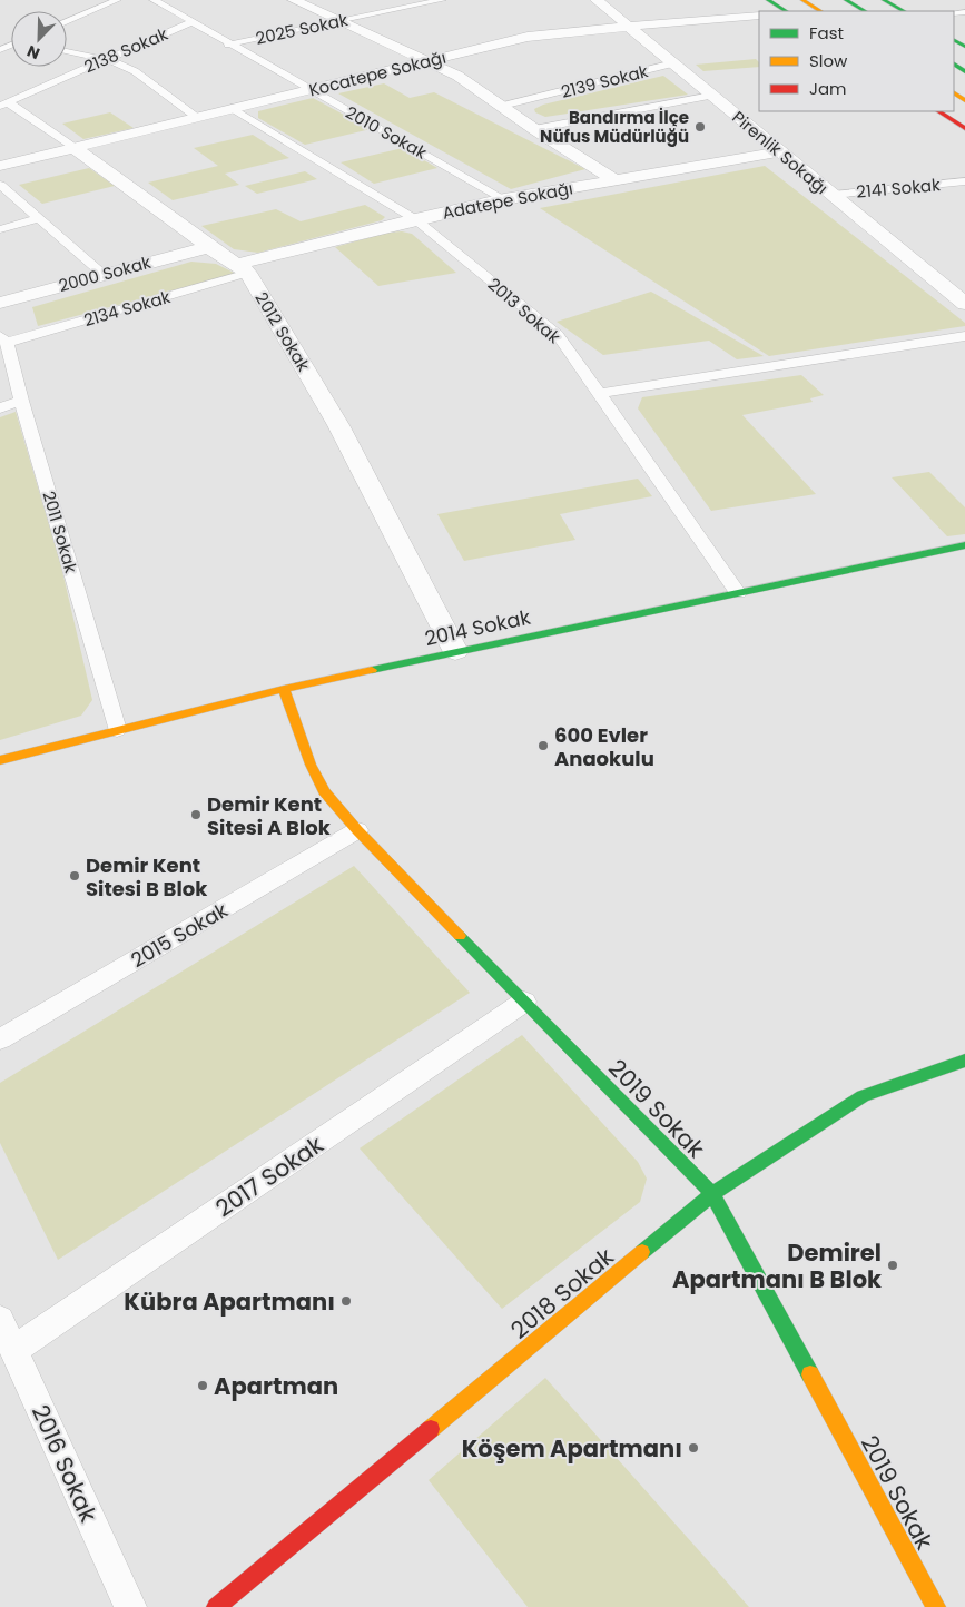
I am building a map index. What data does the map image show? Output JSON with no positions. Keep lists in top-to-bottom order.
{
  "streets": {
    "main road": ["2014 Sokak", "2019 Sokak", "2018 Sokak"],
    "street": [
      "Kocatepe Sokağı",
      "Pirenlik Sokağı",
      "Adatepe Sokağı",
      "2000 Sokak",
      "2012 Sokak"
    ],
    "lane": [
      "2025 Sokak",
      "2138 Sokak",
      "2139 Sokak",
      "2010 Sokak",
      "2141 Sokak",
      "2134 Sokak",
      "2013 Sokak",
      "2011 Sokak",
      "2015 Sokak",
      "2017 Sokak",
      "2016 Sokak"
    ]
  },
  "crossings": [
    ["2025 Sokak", "2010 Sokak"],
    ["2138 Sokak", "2010 Sokak"],
    ["2138 Sokak", "2012 Sokak"],
    ["Kocatepe Sokağı", "2010 Sokak"],
    ["Kocatepe Sokağı", "Pirenlik Sokağı"],
    ["Kocatepe Sokağı", "2013 Sokak"],
    ["Kocatepe Sokağı", "2012 Sokak"],
    ["2139 Sokak", "Pirenlik Sokağı"],
    ["2010 Sokak", "Adatepe Sokağı"],
    ["Pirenlik Sokağı", "2141 Sokak"],
    ["Pirenlik Sokağı", "Adatepe Sokağı"],
    ["Adatepe Sokağı", "2134 Sokak"],
    ["Adatepe Sokağı", "2013 Sokak"],
    ["Adatepe Sokağı", "2012 Sokak"],
    ["2000 Sokak", "2012 Sokak"],
    ["2134 Sokak", "2012 Sokak"],
    ["2134 Sokak", "2011 Sokak"],
    ["2013 Sokak", "2014 Sokak"],
    ["2012 Sokak", "2014 Sokak"],
    ["2011 Sokak", "2014 Sokak"],
    ["2014 Sokak", "2019 Sokak"],
    ["2015 Sokak", "2019 Sokak"],
    ["2019 Sokak", "2017 Sokak"],
    ["2019 Sokak", "2018 Sokak"],
    ["2017 Sokak", "2016 Sokak"]
  ],
  "places": [
    "Bandırma İlçe Nüfus Müdürlüğü",
    "600 Evler Anaokulu",
    "Demir Kent Sitesi A Blok",
    "Demir Kent Sitesi B Blok",
    "Demirel Apartmanı B Blok",
    "Kübra Apartmanı",
    "Apartman",
    "Köşem Apartmanı"
  ],
  "legend": ["Fast", "Slow", "Jam"],
  "north": "bottom left"
}
